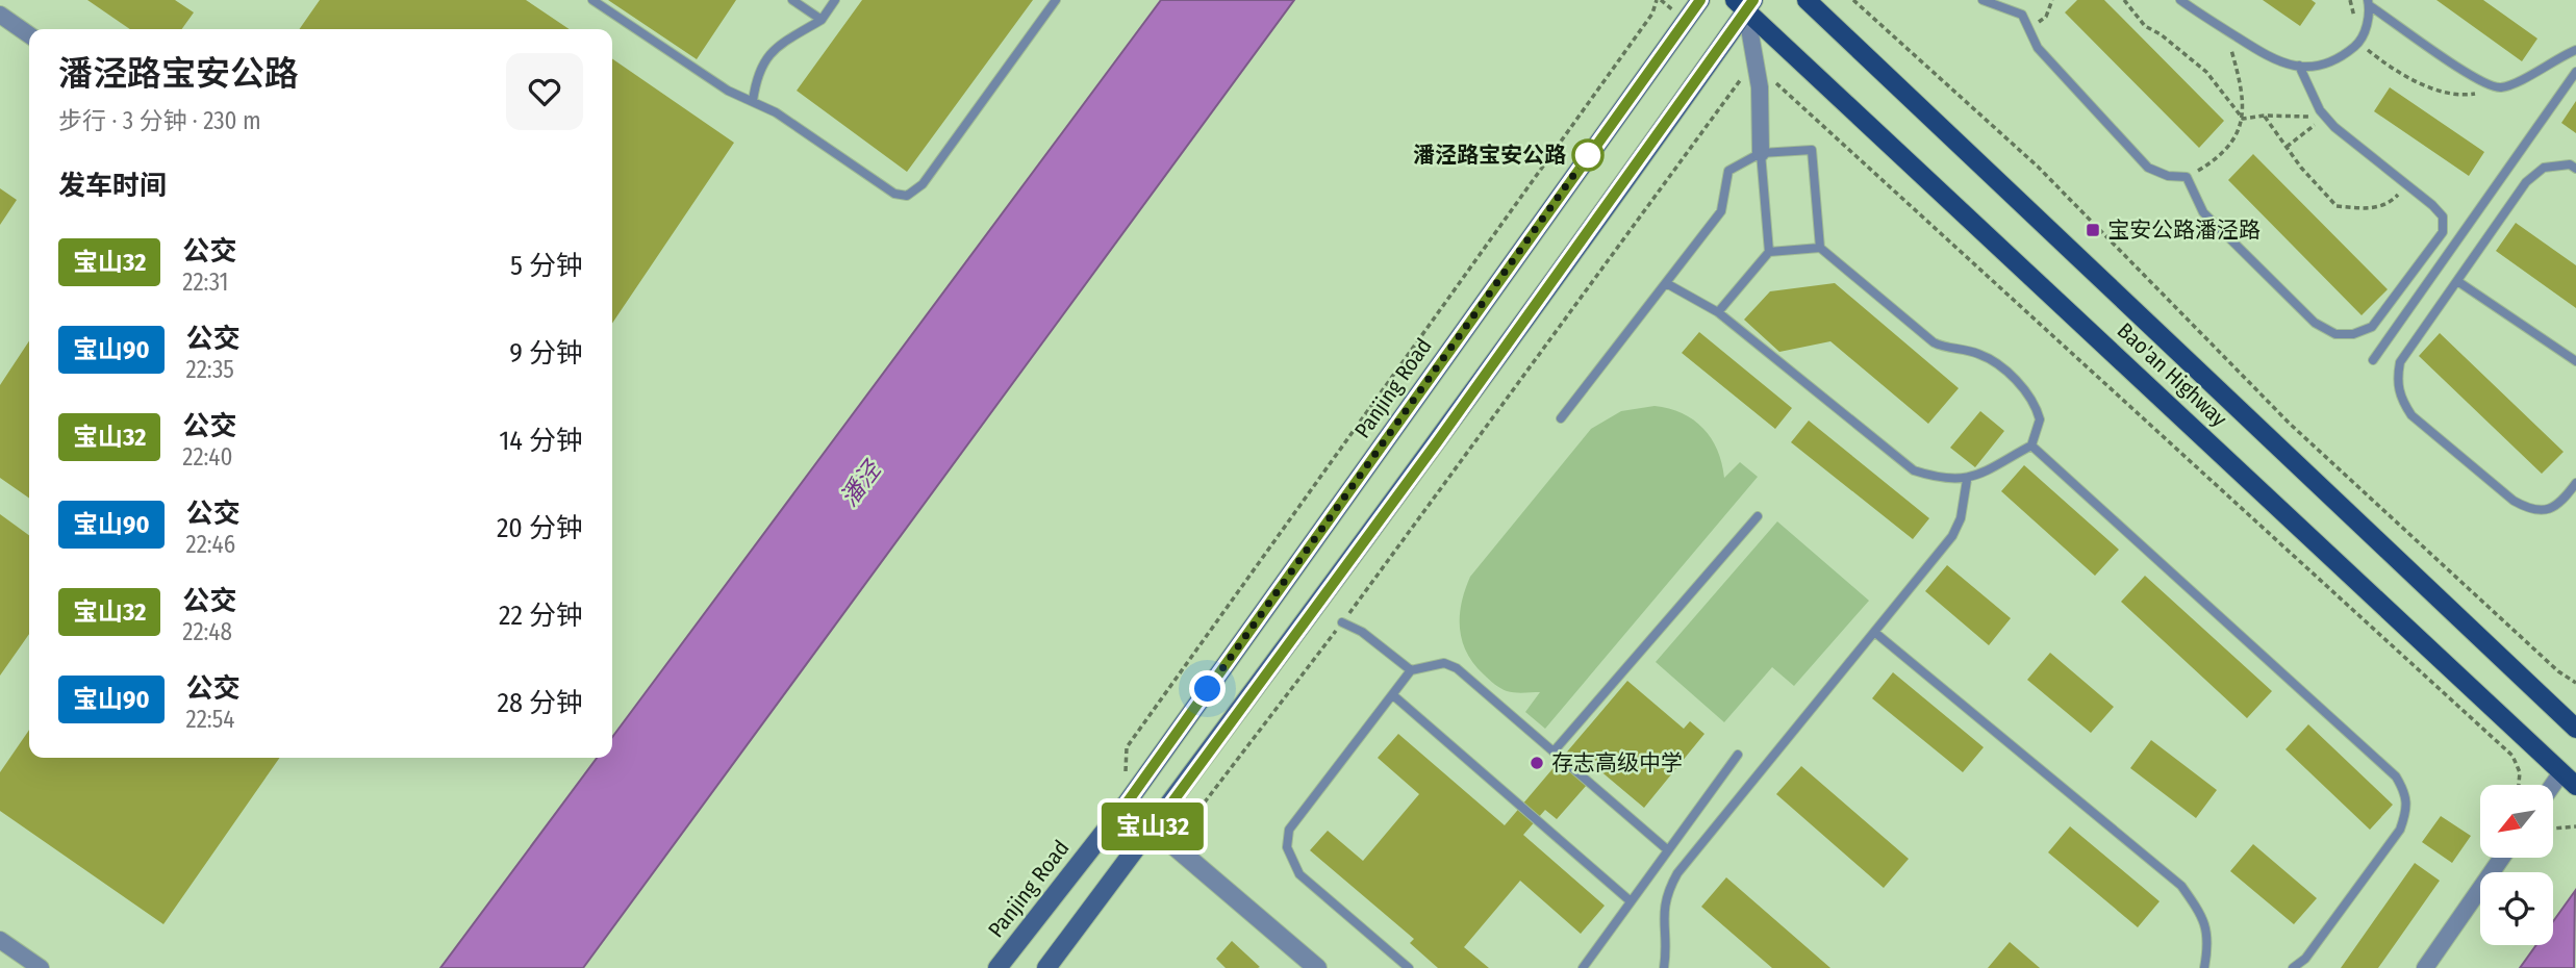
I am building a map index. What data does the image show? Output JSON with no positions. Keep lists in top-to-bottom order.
{
  "streets": {
    "main road": ["Bao'an Highway", "Panjing Road"]
  },
  "water": ["潘泾"],
  "places": {
    "other": ["潘泾路宝安公路", "存志高级中学"],
    "transit": ["宝安公路潘泾路"]
  },
  "lines": ["bus line 宝山32"],
  "north": "bottom left",
  "page": {
    "on_map": "宝山32",
    "heading": [
      ["潘泾路宝安公路", "步行 · 3 分钟 · 230 m"],
      "发车时间"
    ],
    "list": [
      {
        "mark": "宝山32",
        "name": "公交",
        "note": "22:31",
        "value": "5 分钟"
      },
      {
        "mark": "宝山90",
        "name": "公交",
        "note": "22:35",
        "value": "9 分钟"
      },
      {
        "mark": "宝山32",
        "name": "公交",
        "note": "22:40",
        "value": "14 分钟"
      },
      {
        "mark": "宝山90",
        "name": "公交",
        "note": "22:46",
        "value": "20 分钟"
      },
      {
        "mark": "宝山32",
        "name": "公交",
        "note": "22:48",
        "value": "22 分钟"
      },
      {
        "mark": "宝山90",
        "name": "公交",
        "note": "22:54",
        "value": "28 分钟"
      }
    ]
  }
}
